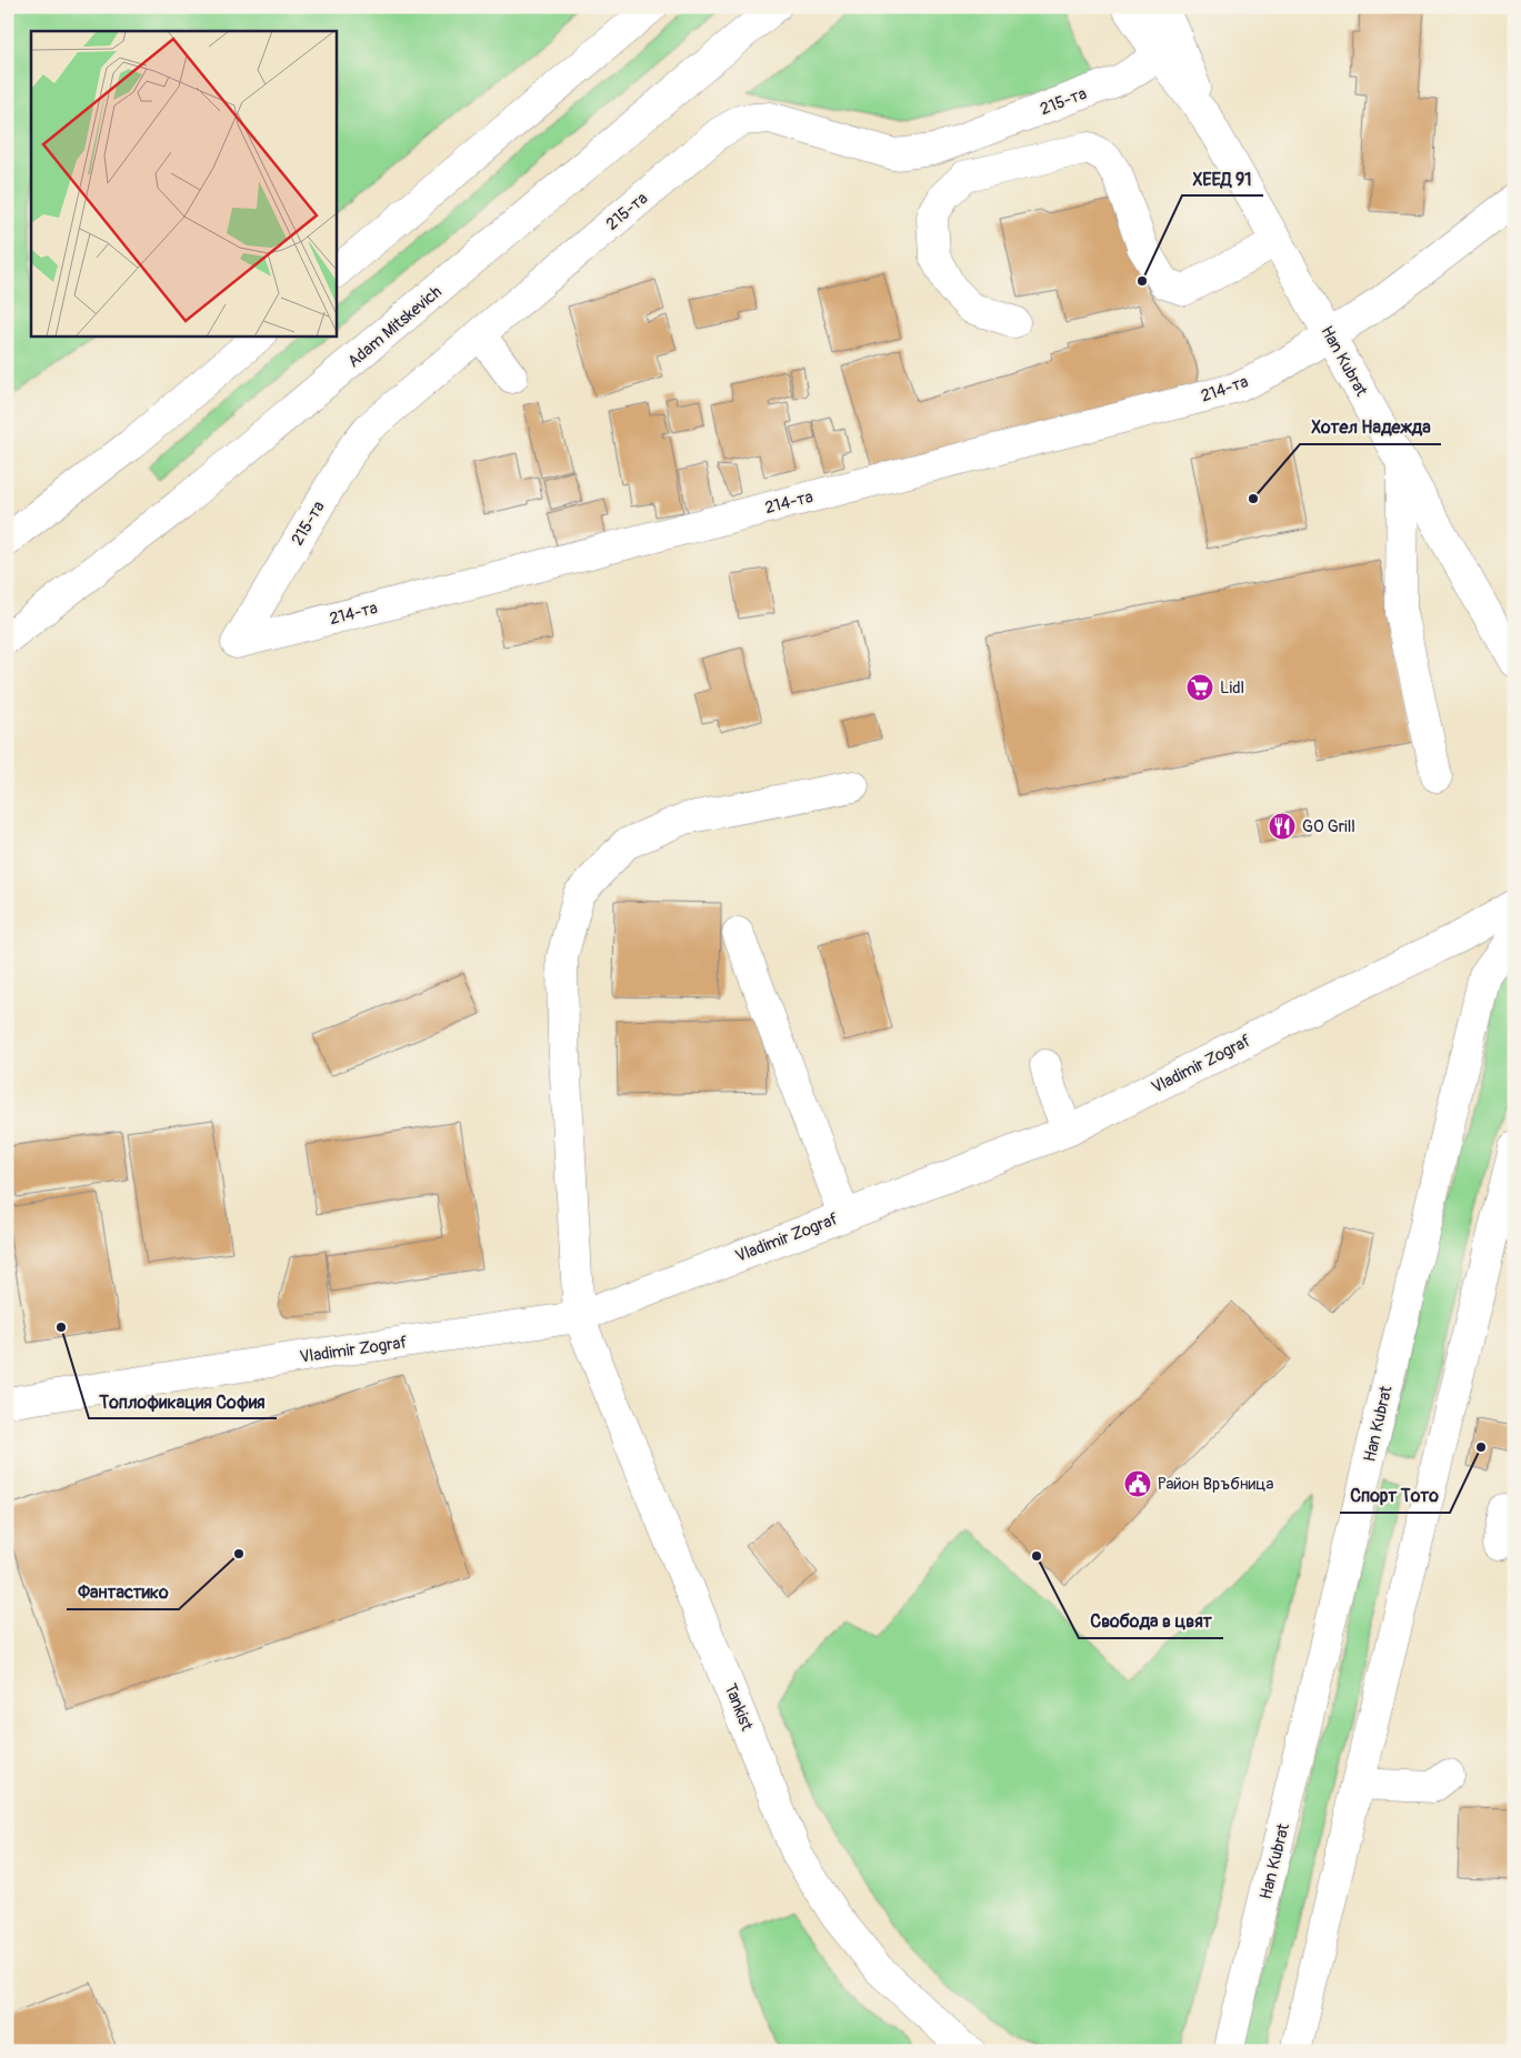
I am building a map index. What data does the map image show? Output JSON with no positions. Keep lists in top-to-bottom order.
{
  "streets": {
    "street": [
      "215-та",
      "Adam Mitskevich",
      "Han Kubrat",
      "214-та",
      "Vladimir Zograf",
      "Tankist"
    ]
  },
  "crossings": [
    ["215-та", "Han Kubrat"],
    ["215-та", "214-та"],
    ["Han Kubrat", "214-та"],
    ["Vladimir Zograf", "Tankist"]
  ],
  "places": {
    "other": [
      "ХЕЕД 91",
      "Хотел Надежда",
      "Топлофикация София",
      "Спорт Тото",
      "Фантастико",
      "Свобода в цвят"
    ],
    "supermarket": ["Lidl"],
    "restaurant": ["GO Grill"],
    "public building": ["Район Връбница"]
  }
}
